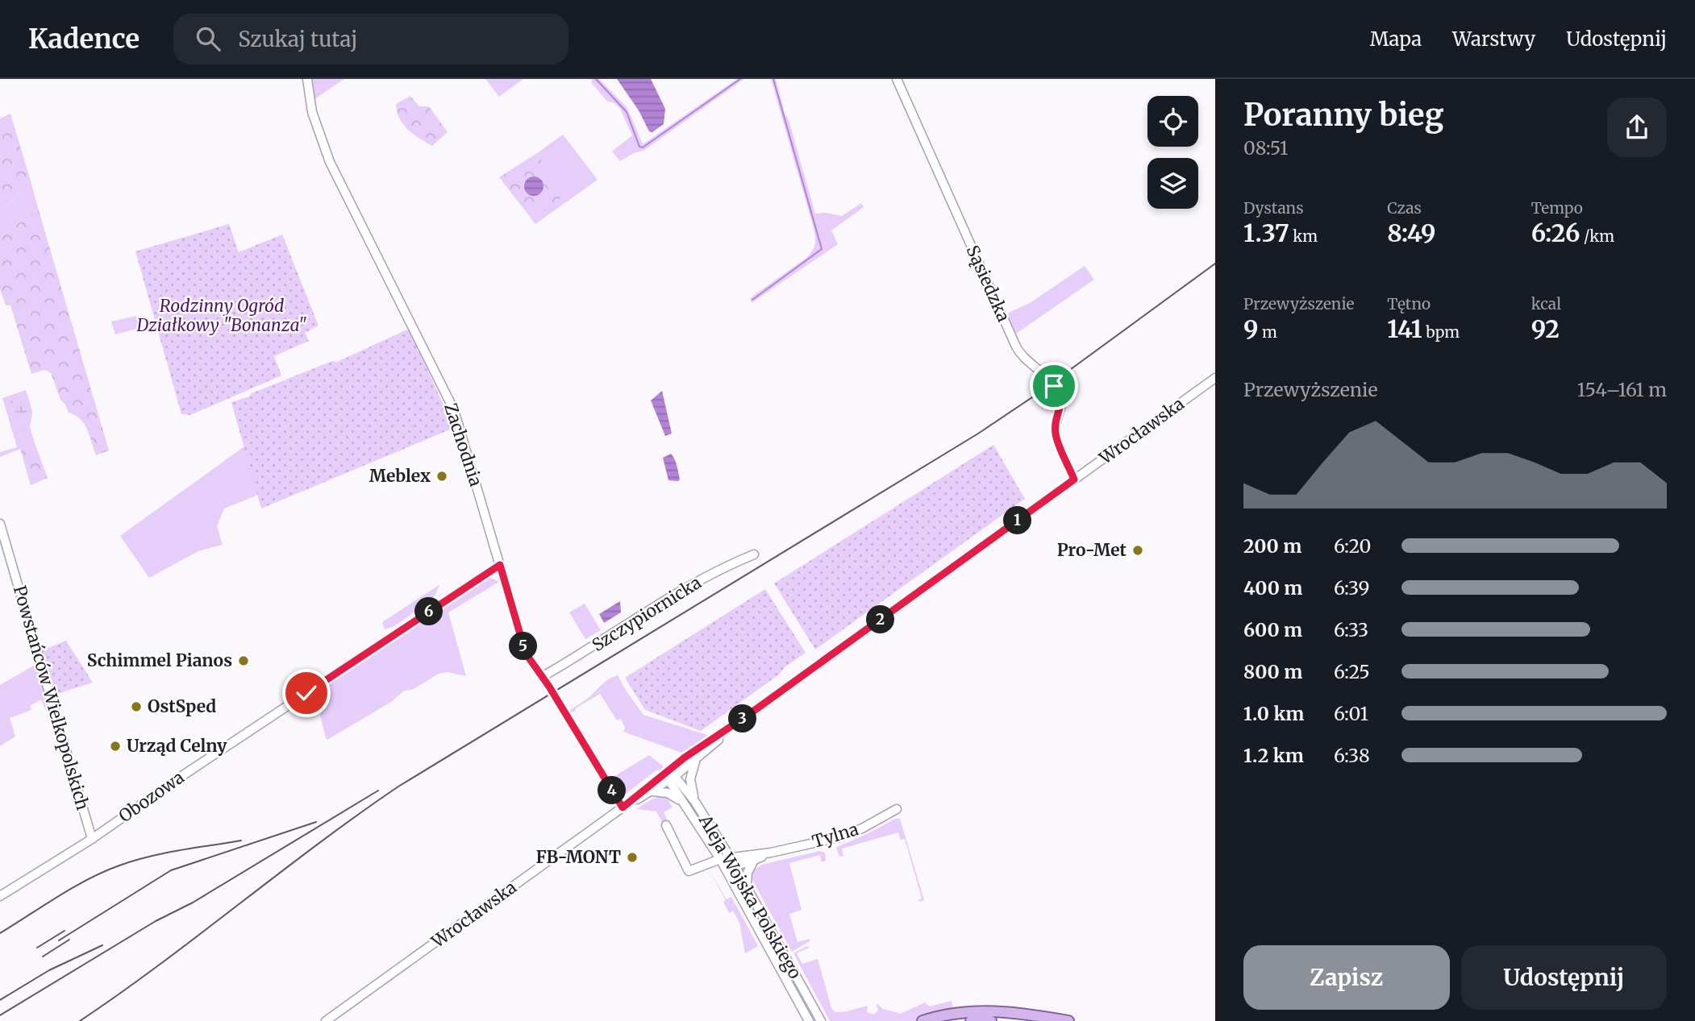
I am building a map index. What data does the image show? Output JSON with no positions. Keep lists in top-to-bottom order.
{
  "streets": {
    "street": [
      "Sąsiedzka",
      "Wrocławska",
      "Zachodnia",
      "Szczypiornicka",
      "Powstańców Wielkopolskich",
      "Obozowa",
      "Tylna",
      "Aleja Wojska Polskiego"
    ]
  },
  "crossings": [
    ["Sąsiedzka", "Wrocławska"],
    ["Wrocławska", "Zachodnia"],
    ["Wrocławska", "Aleja Wojska Polskiego"],
    ["Zachodnia", "Szczypiornicka"],
    ["Zachodnia", "Obozowa"],
    ["Powstańców Wielkopolskich", "Obozowa"],
    ["Tylna", "Aleja Wojska Polskiego"]
  ],
  "parks": ["Rodzinny Ogród Działkowy \"Bonanza\""],
  "places": [
    "Meblex",
    "Pro-Met",
    "Schimmel Pianos",
    "OstSped",
    "Urząd Celny",
    "FB-MONT"
  ],
  "page": {
    "header": "Kadence",
    "search": "Szukaj tutaj",
    "nav": ["Mapa", "Warstwy", "Udostępnij"],
    "heading": ["Poranny bieg", "08:51"],
    "stats": [
      ["Dystans", "1.37 km"],
      ["Czas", "8:49"],
      ["Tempo", "6:26 /km"],
      ["Przewyższenie", "9 m"],
      ["Tętno", "141 bpm"],
      ["kcal", "92"]
    ],
    "chart": ["Przewyższenie", "154–161 m"],
    "pins": [
      "1",
      "6",
      "2",
      "5",
      "3",
      "4"
    ],
    "list": [
      {
        "name": "200 m",
        "note": "6:20"
      },
      {
        "name": "400 m",
        "note": "6:39"
      },
      {
        "name": "600 m",
        "note": "6:33"
      },
      {
        "name": "800 m",
        "note": "6:25"
      },
      {
        "name": "1.0 km",
        "note": "6:01"
      },
      {
        "name": "1.2 km",
        "note": "6:38"
      }
    ],
    "buttons": ["Zapisz", "Udostępnij"]
  }
}
